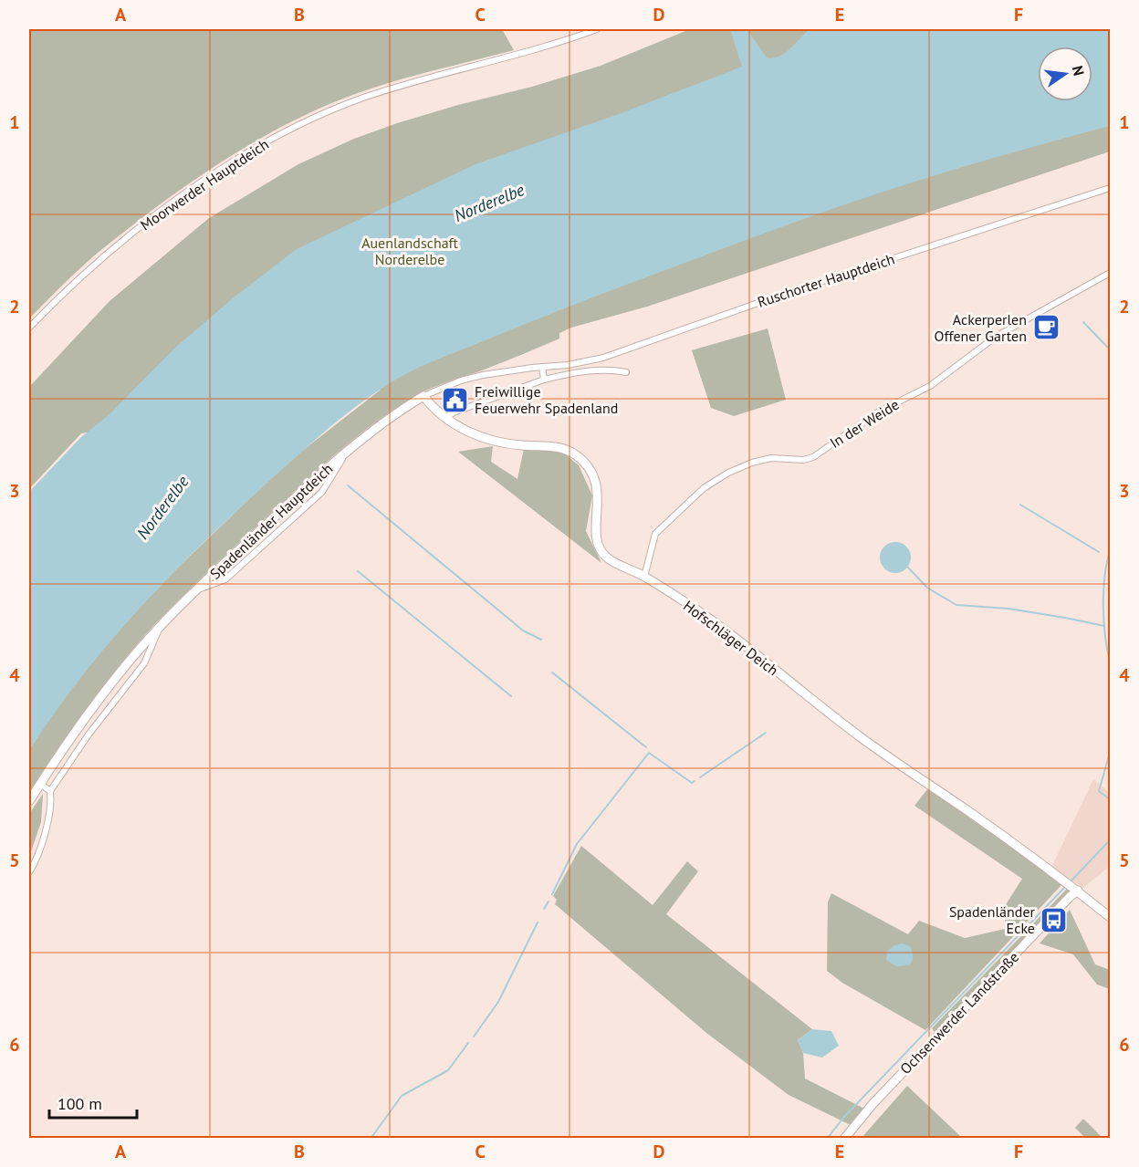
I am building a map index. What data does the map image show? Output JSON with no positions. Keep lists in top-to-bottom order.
{
  "streets": {
    "street": [
      "Moorwerder Hauptdeich",
      "Ruschorter Hauptdeich",
      "In der Weide",
      "Spadenländer Hauptdeich",
      "Hofschläger Deich",
      "Ochsenwerder Landstraße"
    ]
  },
  "crossings": [
    ["Ruschorter Hauptdeich", "Spadenländer Hauptdeich"],
    ["Ruschorter Hauptdeich", "Hofschläger Deich"],
    ["In der Weide", "Hofschläger Deich"],
    ["Spadenländer Hauptdeich", "Hofschläger Deich"],
    ["Hofschläger Deich", "Ochsenwerder Landstraße"]
  ],
  "water": ["Norderelbe"],
  "parks": ["Auenlandschaft Norderelbe"],
  "places": {
    "cafe": ["Ackerperlen Offener Garten"],
    "public building": ["Freiwillige Feuerwehr Spadenland"],
    "bus stop": ["Spadenländer Ecke"]
  },
  "scale_bar": "100 m",
  "north": "right",
  "grid": {
    "columns": [
      "A",
      "B",
      "C",
      "D",
      "E",
      "F"
    ],
    "rows": [
      "1",
      "2",
      "3",
      "4",
      "5",
      "6"
    ]
  }
}
